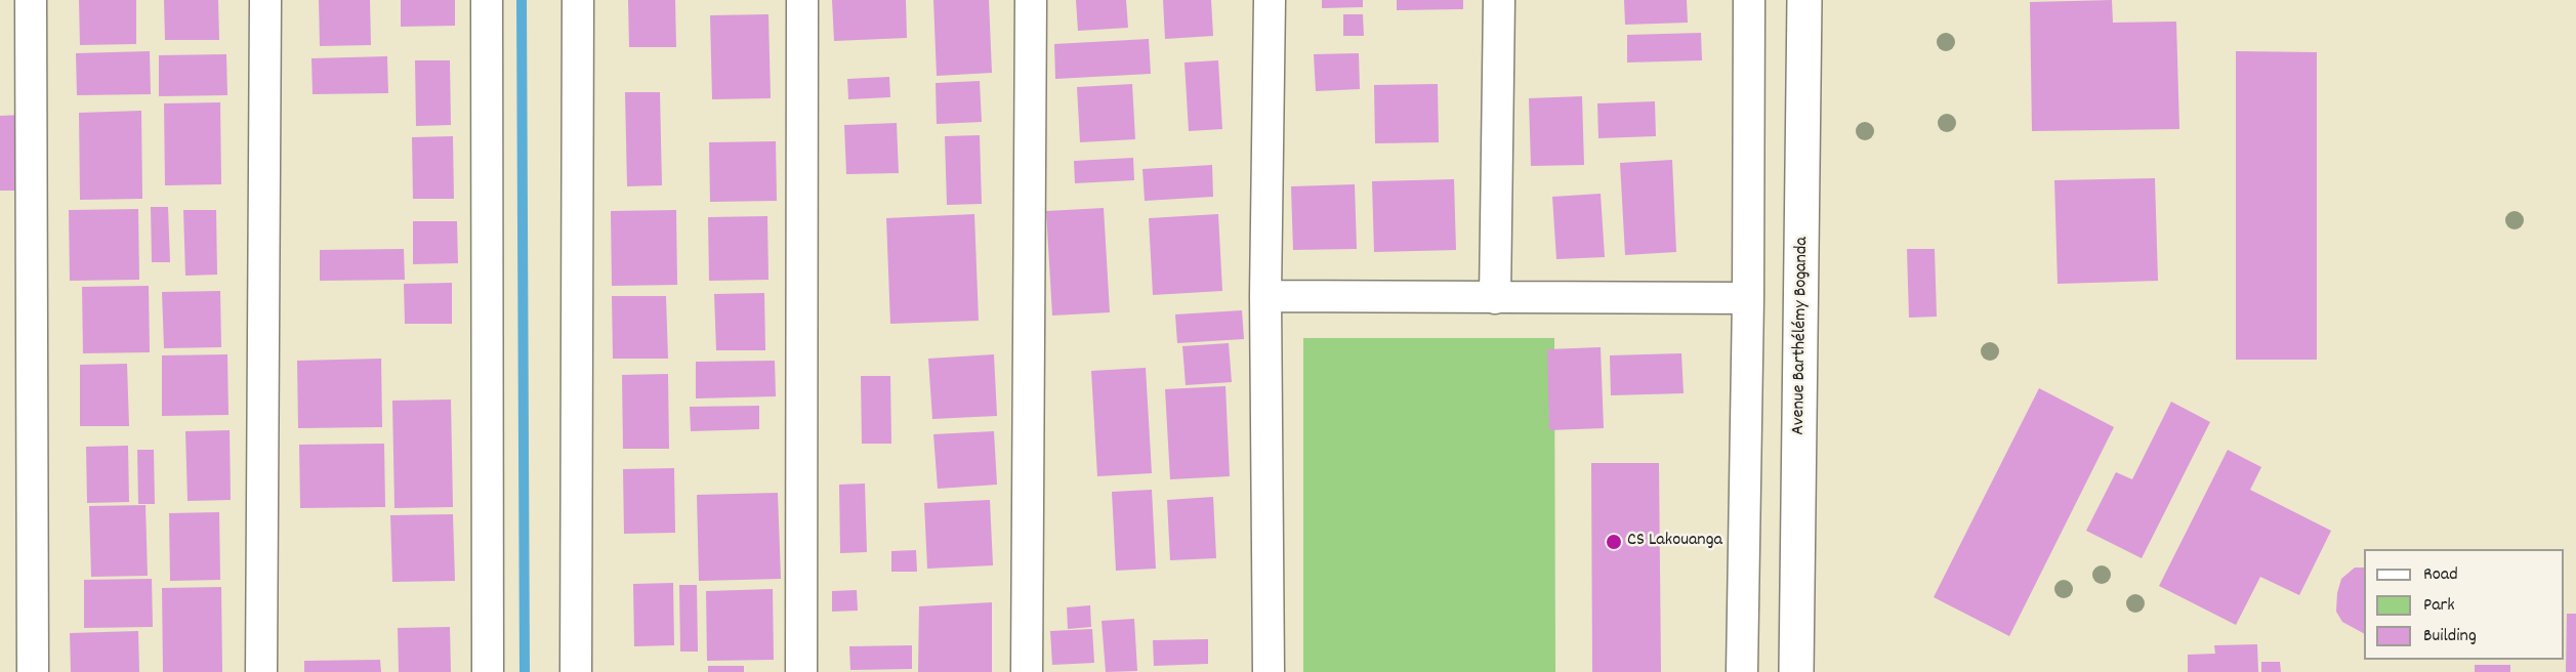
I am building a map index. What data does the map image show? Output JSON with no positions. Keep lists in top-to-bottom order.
{
  "streets": {
    "main road": ["Avenue Barthélémy Boganda"]
  },
  "places": ["CS Lakouanga"],
  "legend": ["Road", "Park", "Building"]
}
